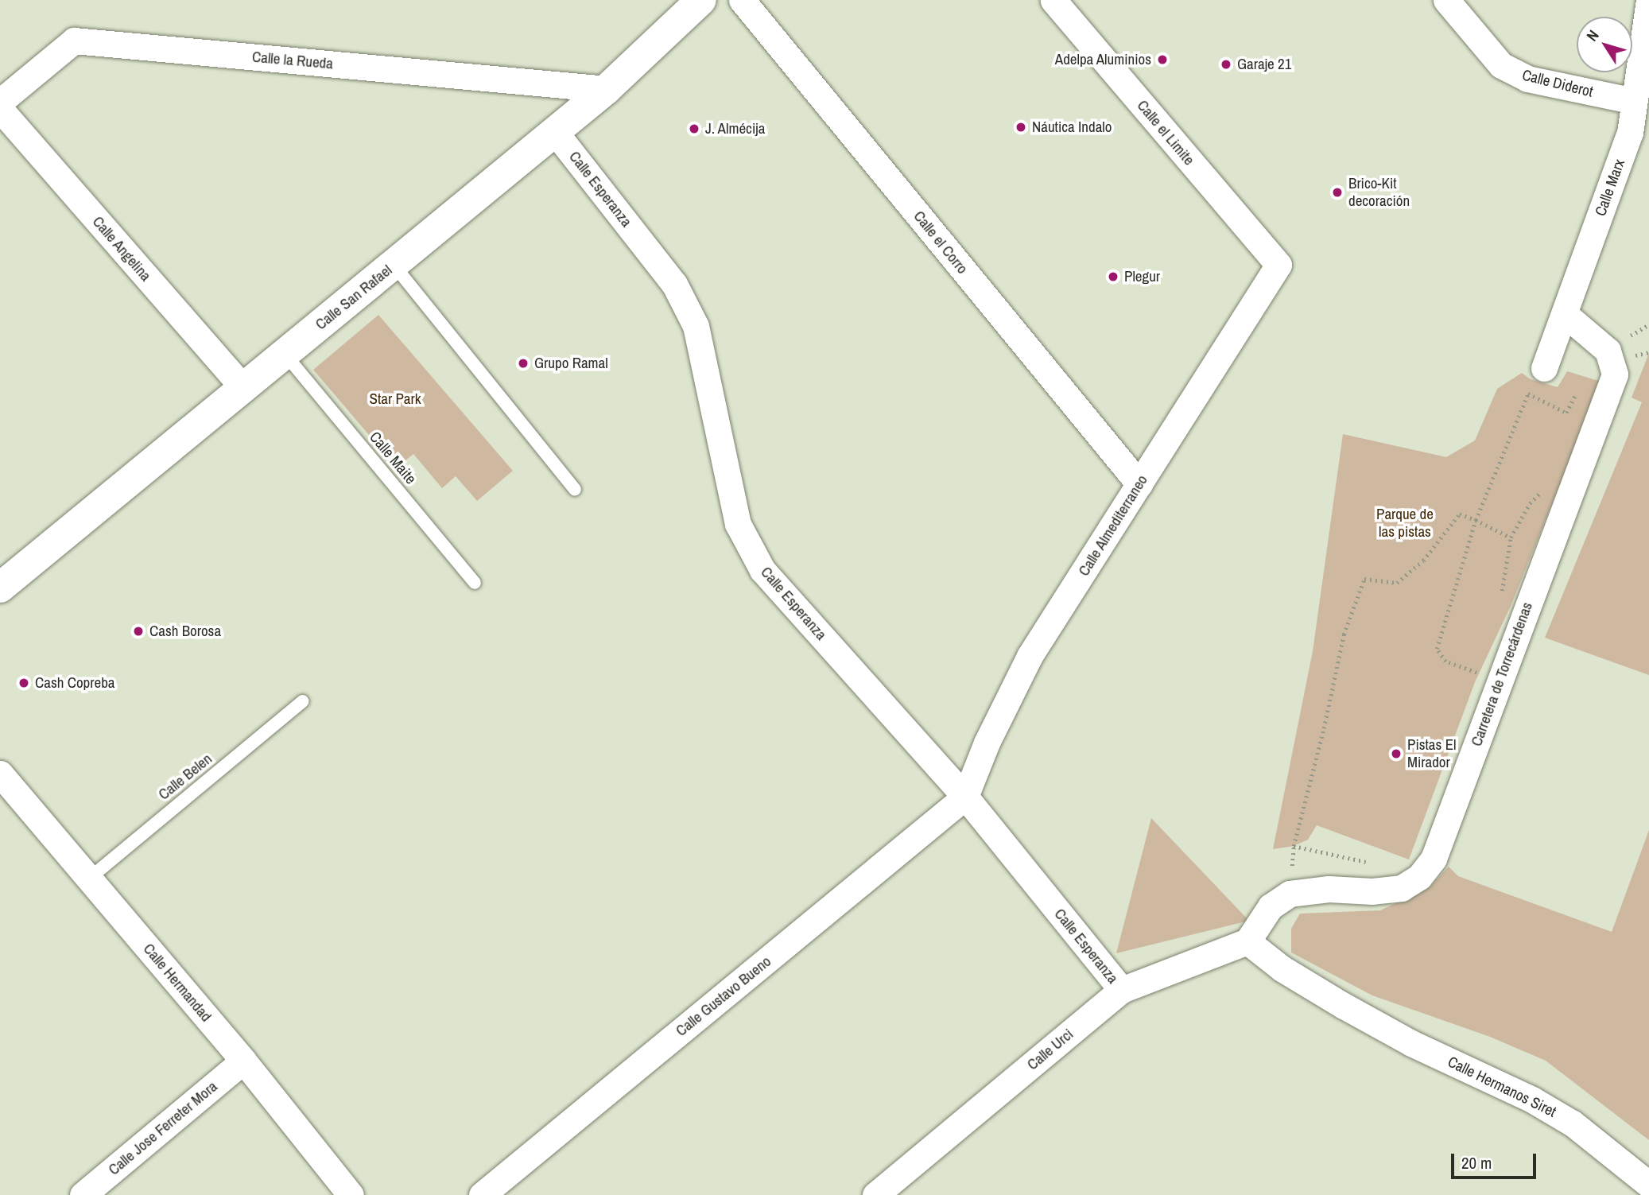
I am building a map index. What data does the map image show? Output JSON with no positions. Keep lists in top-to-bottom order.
{
  "streets": {
    "street": [
      "Calle la Rueda",
      "Calle Diderot",
      "Calle el Limite",
      "Calle Marx",
      "Calle Esperanza",
      "Calle el Corro",
      "Calle Angelina",
      "Calle San Rafael",
      "Calle Almediterraneo",
      "Carretera de Torrecárdenas",
      "Calle Hermandad",
      "Calle Gustavo Bueno",
      "Calle Urci",
      "Calle Hermanos Siret",
      "Calle Jose Ferreter Mora"
    ],
    "lane": ["Calle Maite", "Calle Belen"]
  },
  "crossings": [
    ["Calle la Rueda", "Calle San Rafael"],
    ["Calle Diderot", "Calle Marx"],
    ["Calle el Limite", "Calle Almediterraneo"],
    ["Calle Esperanza", "Calle San Rafael"],
    ["Calle Esperanza", "Calle Almediterraneo"],
    ["Calle Esperanza", "Calle Gustavo Bueno"],
    ["Calle Esperanza", "Calle Urci"],
    ["Calle el Corro", "Calle Almediterraneo"],
    ["Calle Angelina", "Calle San Rafael"],
    ["Calle San Rafael", "Calle Maite"],
    ["Calle Almediterraneo", "Calle Gustavo Bueno"],
    ["Carretera de Torrecárdenas", "Calle Urci"],
    ["Carretera de Torrecárdenas", "Calle Hermanos Siret"],
    ["Calle Belen", "Calle Hermandad"],
    ["Calle Hermandad", "Calle Jose Ferreter Mora"],
    ["Calle Urci", "Calle Hermanos Siret"]
  ],
  "parks": ["Star Park", "Parque de las pistas"],
  "places": [
    "Adelpa Aluminios",
    "Garaje 21",
    "Náutica Indalo",
    "J. Almécija",
    "Brico-Kit decoración",
    "Plegur",
    "Grupo Ramal",
    "Cash Borosa",
    "Cash Copreba",
    "Pistas El Mirador"
  ],
  "scale_bar": "20 m",
  "north": "top left"
}
